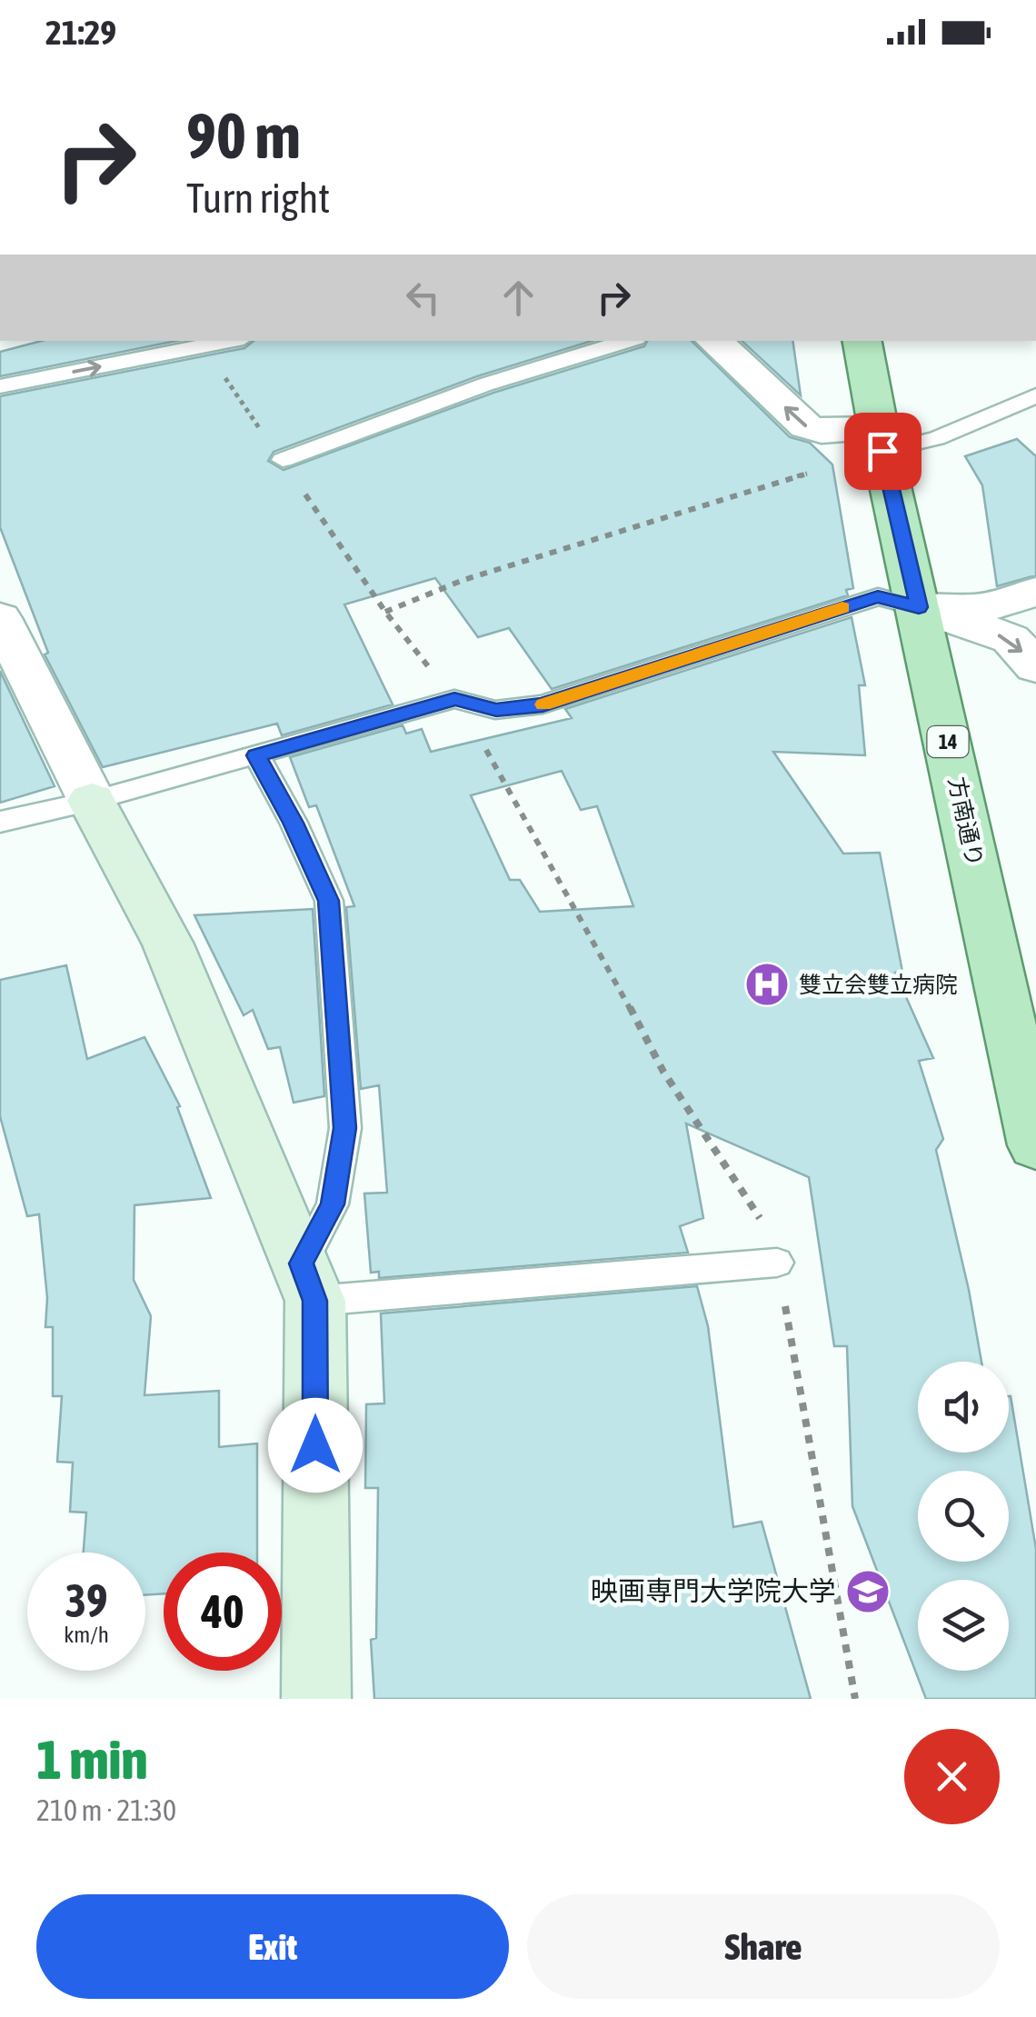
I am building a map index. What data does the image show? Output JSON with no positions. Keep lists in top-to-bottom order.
{
  "streets": {
    "main road": ["14", "方南通り"]
  },
  "places": {
    "hospital": ["雙立会雙立病院"],
    "school or university": ["映画専門大学院大学"]
  },
  "page": {
    "status": "21:29",
    "turn": ["90 m", "Turn right"],
    "speed": "39 km/h",
    "limit": "40",
    "heading": ["1 min", "210 m · 21:30"],
    "buttons": ["Exit", "Share"]
  }
}
